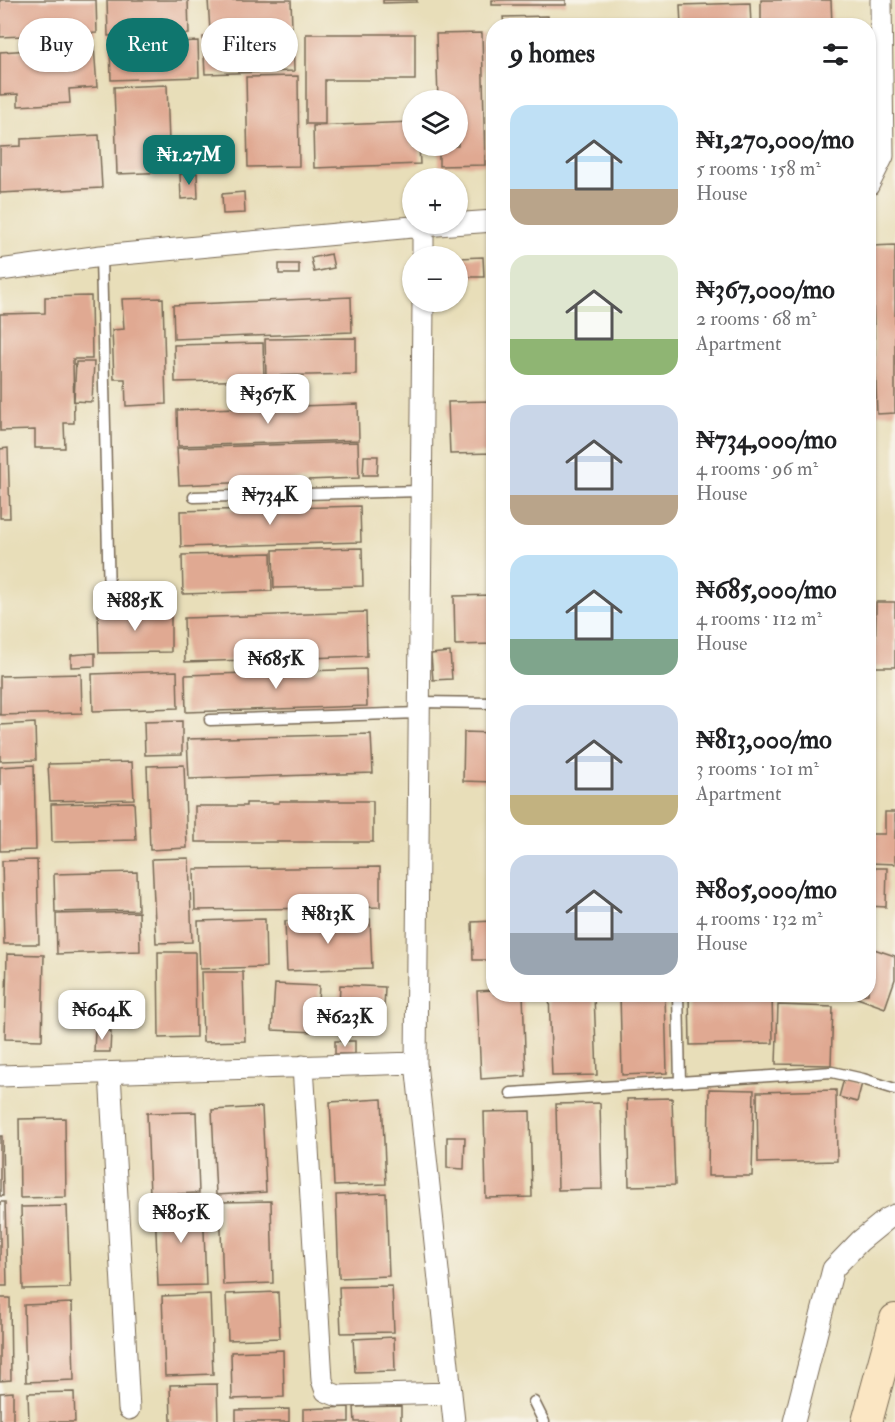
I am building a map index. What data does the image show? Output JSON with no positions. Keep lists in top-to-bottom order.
{
  "page": {
    "chip": ["Buy", "Rent", "Filters"],
    "heading": "9 homes",
    "map_buttons": ["+", "−"],
    "list": [
      {
        "name": "₦1,270,000/mo",
        "note": "5 rooms · 158 m² · House"
      },
      {
        "name": "₦367,000/mo",
        "note": "2 rooms · 68 m² · Apartment"
      },
      {
        "name": "₦734,000/mo",
        "note": "4 rooms · 96 m² · House"
      },
      {
        "name": "₦685,000/mo",
        "note": "4 rooms · 112 m² · House"
      },
      {
        "name": "₦813,000/mo",
        "note": "3 rooms · 101 m² · Apartment"
      },
      {
        "name": "₦805,000/mo",
        "note": "4 rooms · 132 m² · House"
      }
    ],
    "price": [
      "₦1.27M",
      "₦367K",
      "₦734K",
      "₦885K",
      "₦685K",
      "₦813K",
      "₦604K",
      "₦623K",
      "₦805K"
    ]
  }
}
